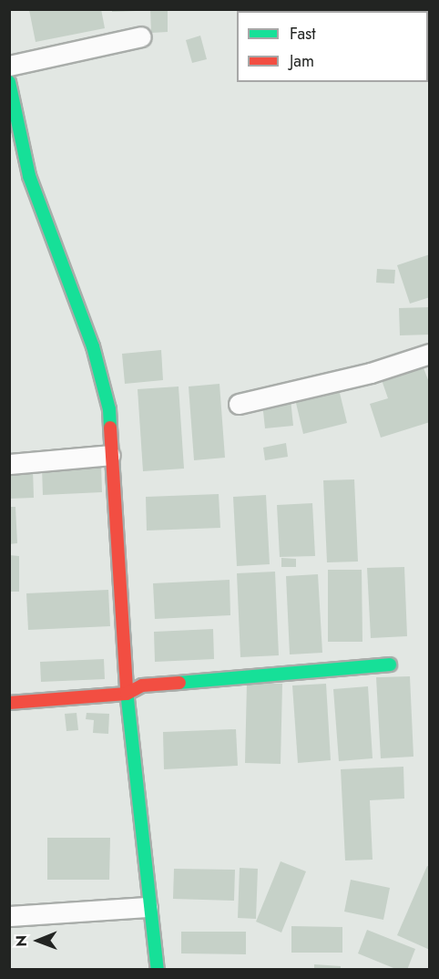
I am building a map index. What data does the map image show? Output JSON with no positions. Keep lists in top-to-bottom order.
{
  "legend": ["Fast", "Jam"],
  "north": "left"
}
